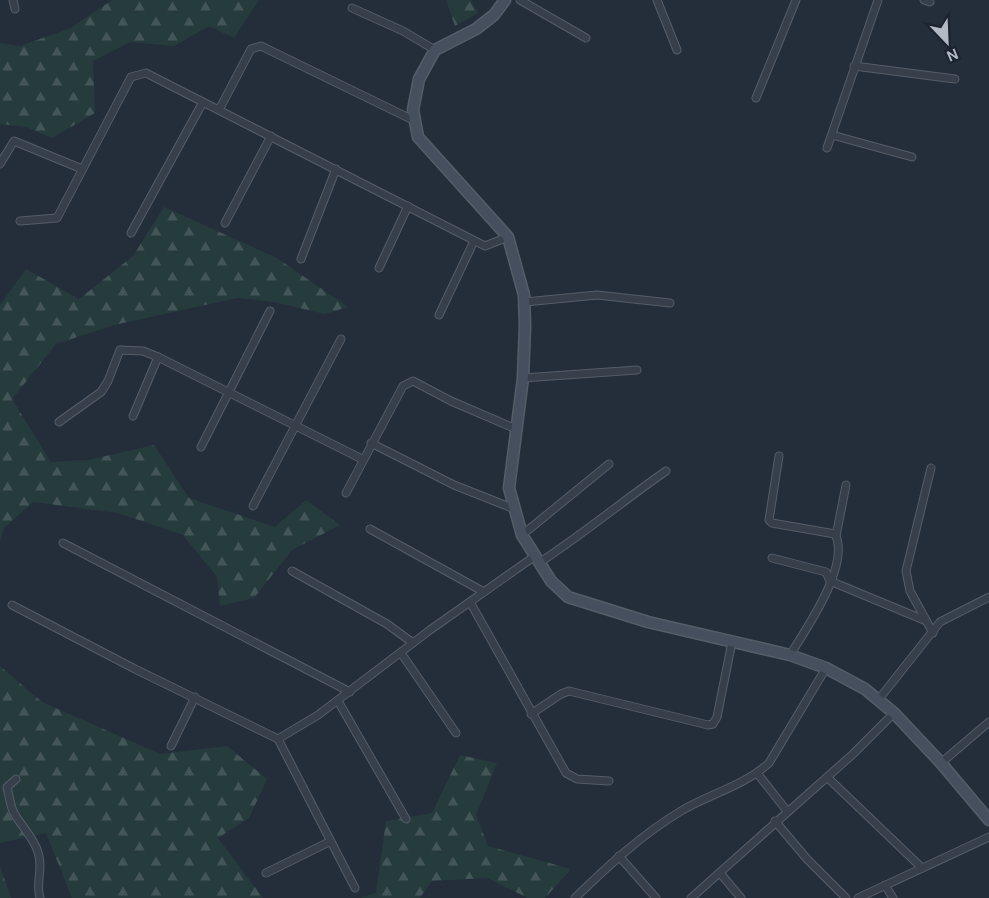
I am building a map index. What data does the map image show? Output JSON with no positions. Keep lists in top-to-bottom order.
{
  "north": "bottom right"
}
